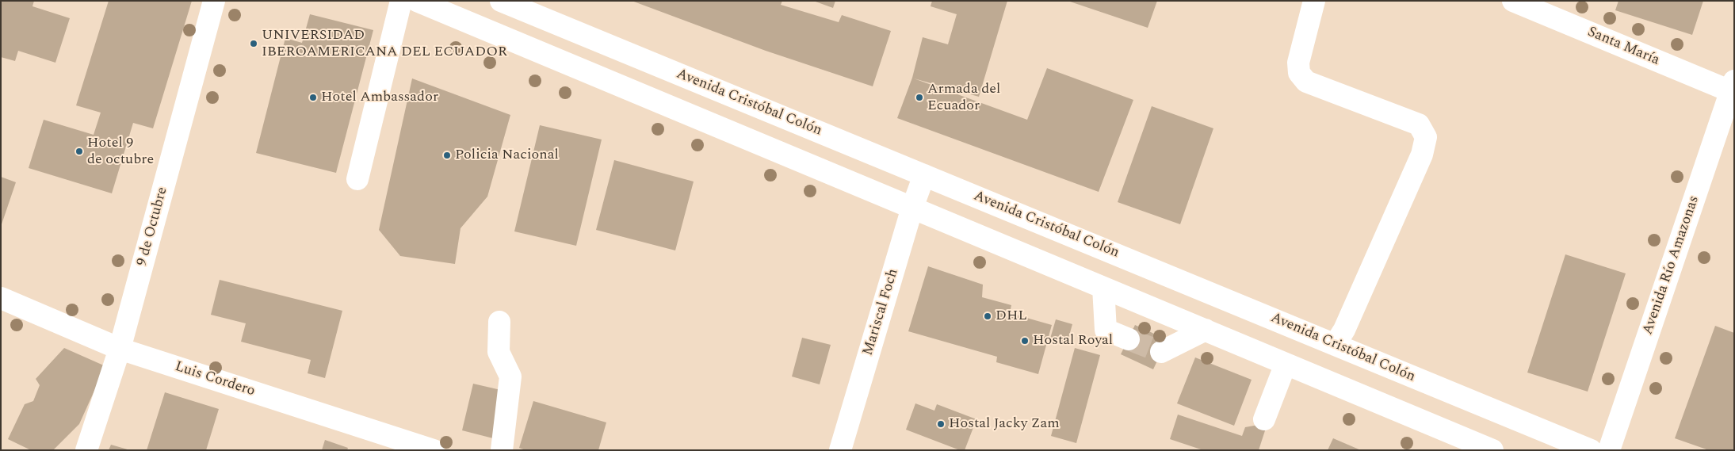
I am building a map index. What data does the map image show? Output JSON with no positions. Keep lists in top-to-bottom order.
{
  "streets": {
    "street": [
      "Santa María",
      "Avenida Cristóbal Colón",
      "9 de Octubre",
      "Avenida Río Amazonas",
      "Mariscal Foch",
      "Luis Cordero"
    ]
  },
  "crossings": [
    ["Santa María", "Avenida Río Amazonas"],
    ["Avenida Cristóbal Colón", "Mariscal Foch"],
    ["9 de Octubre", "Luis Cordero"]
  ],
  "places": [
    "UNIVERSIDAD IBEROAMERICANA DEL ECUADOR",
    "Hotel Ambassador",
    "Armada del Ecuador",
    "Hotel 9 de octubre",
    "Policia Nacional",
    "DHL",
    "Hostal Royal",
    "Hostal Jacky Zam"
  ]
}
